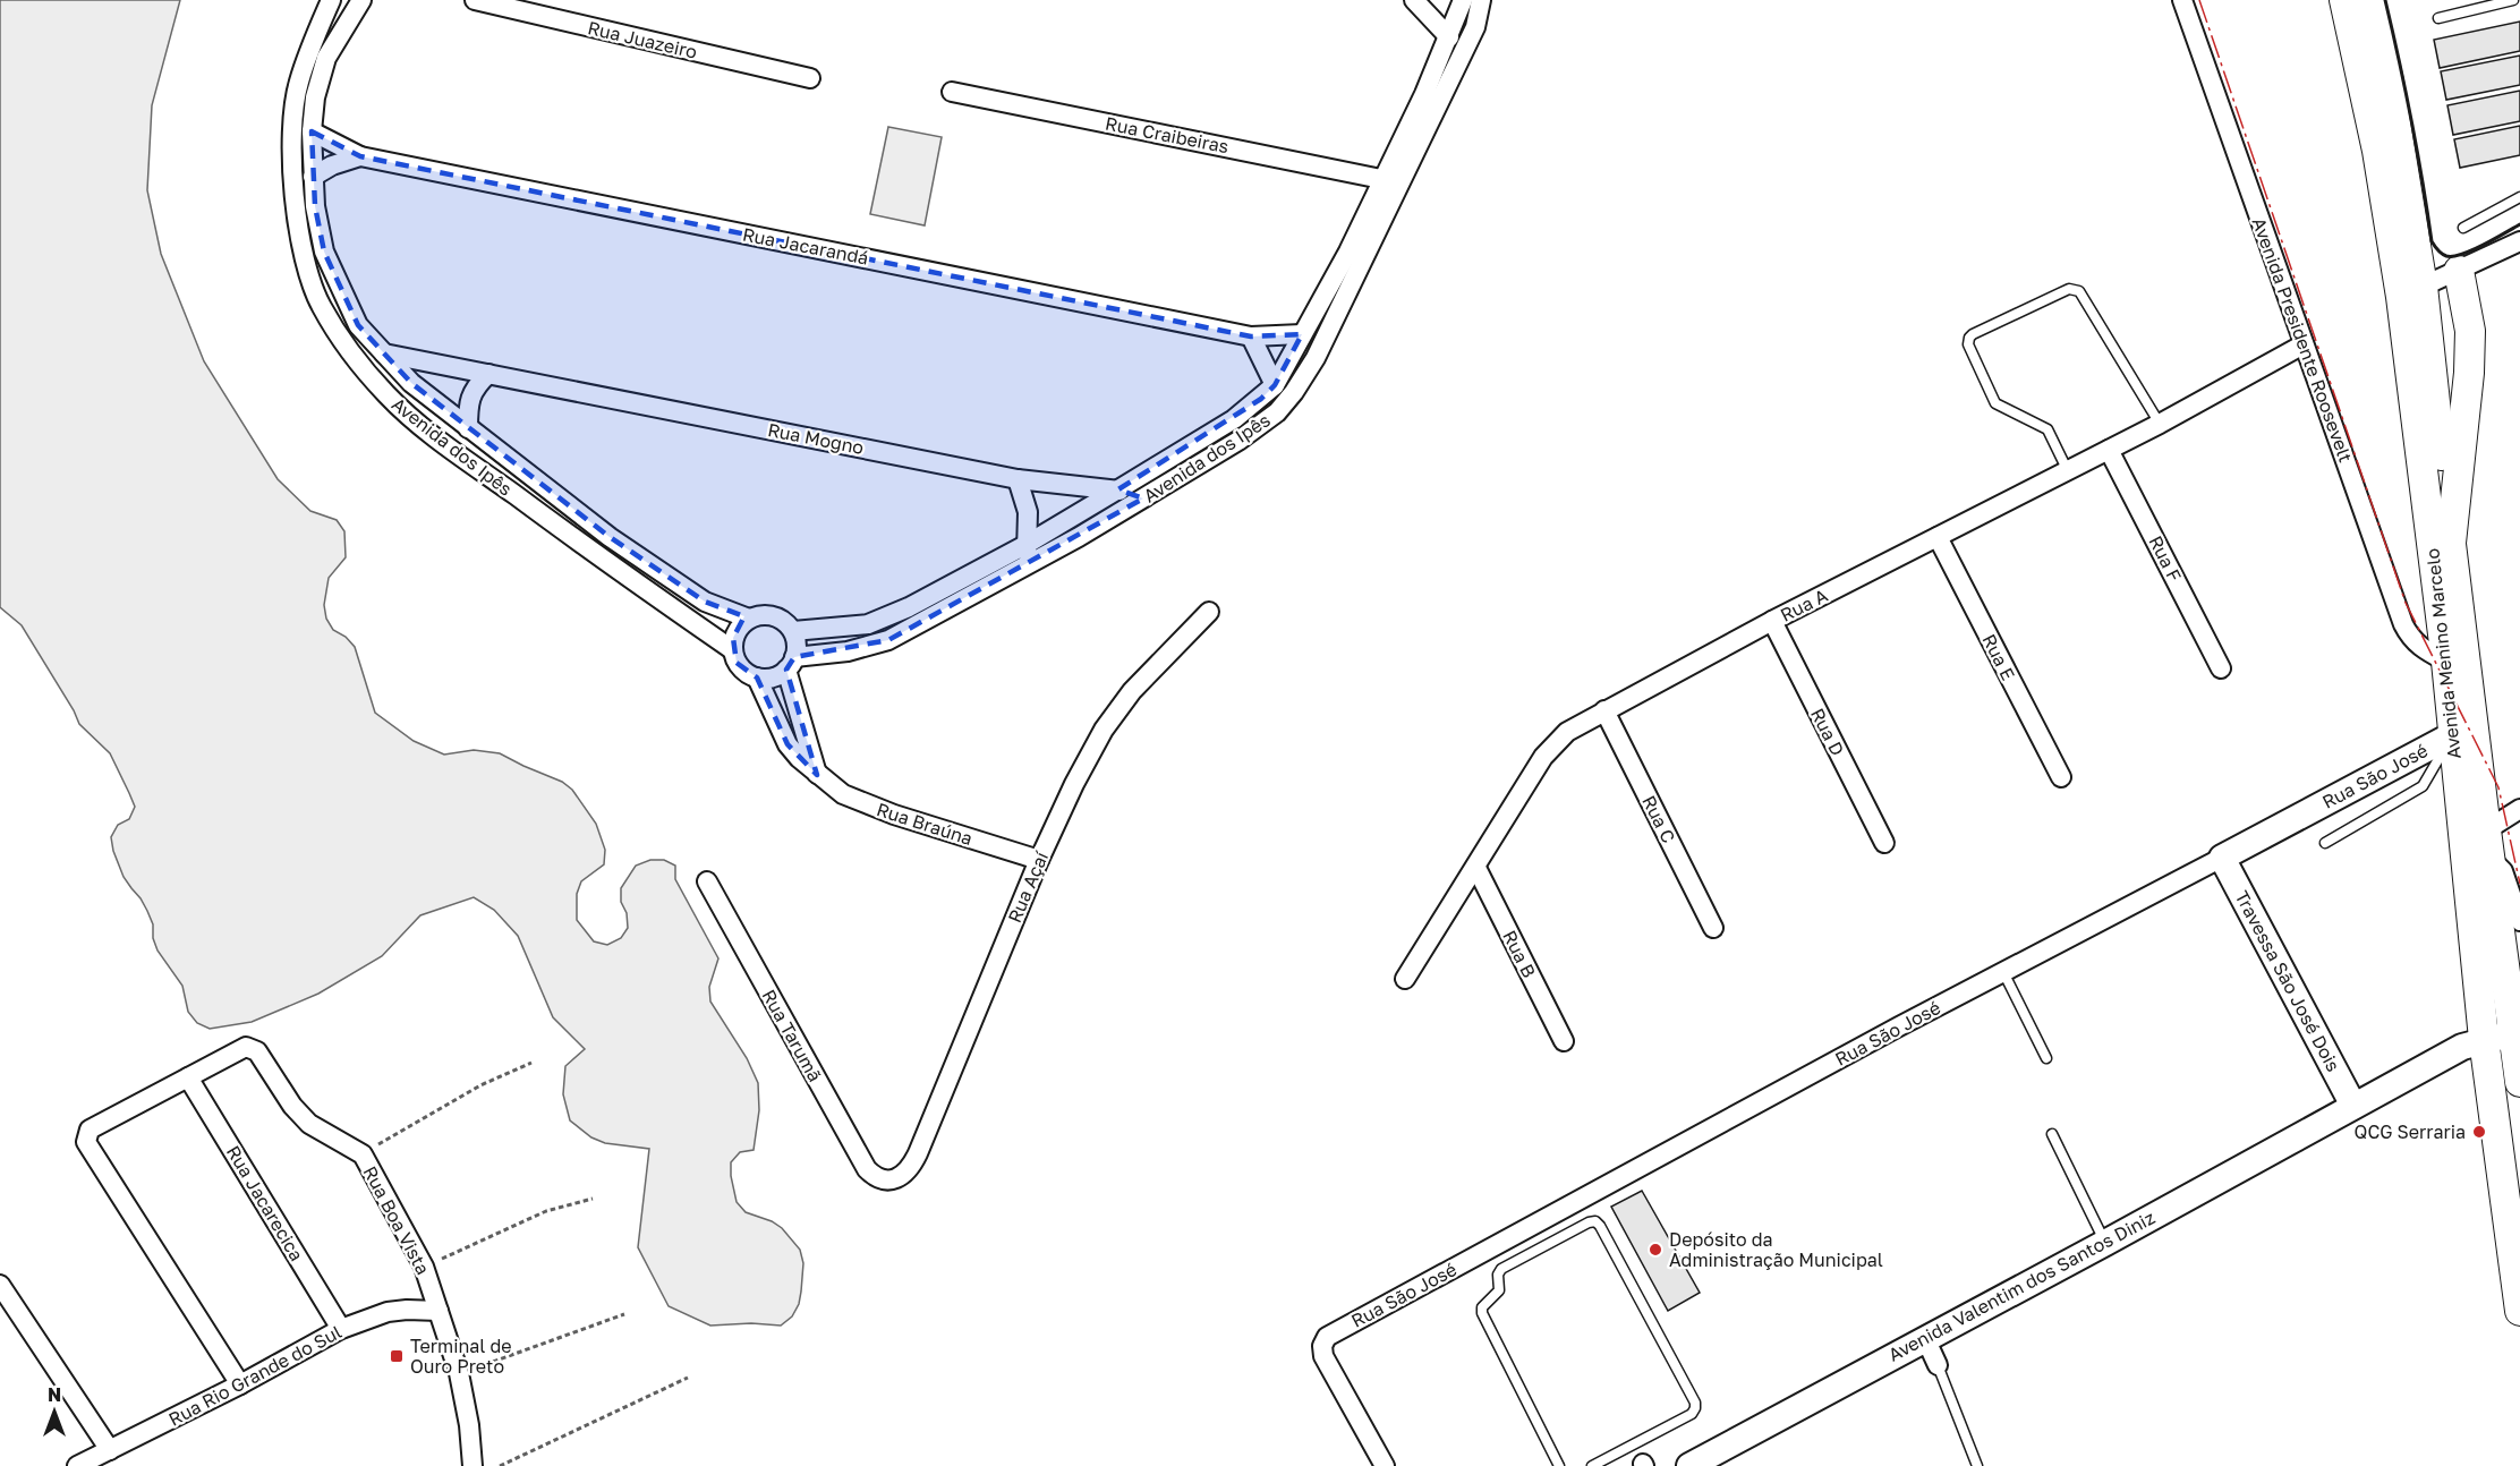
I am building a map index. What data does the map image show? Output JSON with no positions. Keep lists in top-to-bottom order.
{
  "streets": {
    "main road": ["Avenida Menino Marcelo"],
    "street": [
      "Rua Juazeiro",
      "Rua Craibeiras",
      "Rua Jacarandá",
      "Avenida Presidente Roosevelt",
      "Rua Mogno",
      "Avenida dos Ipês",
      "Rua F",
      "Rua A",
      "Rua E",
      "Rua D",
      "Rua São José",
      "Rua C",
      "Rua Braúna",
      "Rua Açaí",
      "Rua B",
      "Travessa São José Dois",
      "Rua Tarumã",
      "Rua Jacarecica",
      "Rua Boa Vista",
      "Avenida Valentim dos Santos Diniz",
      "Rua Rio Grande do Sul"
    ]
  },
  "crossings": [
    ["Rua Craibeiras", "Avenida dos Ipês"],
    ["Rua Jacarandá", "Avenida dos Ipês"],
    ["Avenida Presidente Roosevelt", "Rua A"],
    ["Avenida Presidente Roosevelt", "Avenida Menino Marcelo"],
    ["Rua Mogno", "Avenida dos Ipês"],
    ["Avenida dos Ipês", "Rua Braúna"],
    ["Rua F", "Rua A"],
    ["Rua A", "Rua E"],
    ["Rua A", "Rua D"],
    ["Rua A", "Rua C"],
    ["Rua A", "Rua B"],
    ["Avenida Menino Marcelo", "Rua São José"],
    ["Avenida Menino Marcelo", "Avenida Valentim dos Santos Diniz"],
    ["Rua São José", "Travessa São José Dois"],
    ["Rua Braúna", "Rua Açaí"],
    ["Rua Açaí", "Rua Tarumã"],
    ["Travessa São José Dois", "Avenida Valentim dos Santos Diniz"],
    ["Rua Jacarecica", "Rua Boa Vista"],
    ["Rua Jacarecica", "Rua Rio Grande do Sul"],
    ["Rua Boa Vista", "Rua Rio Grande do Sul"]
  ],
  "places": {
    "other": ["QCG Serraria", "Depósito da Administração Municipal"],
    "transit": ["Terminal de Ouro Preto"]
  },
  "north": "top"
}
